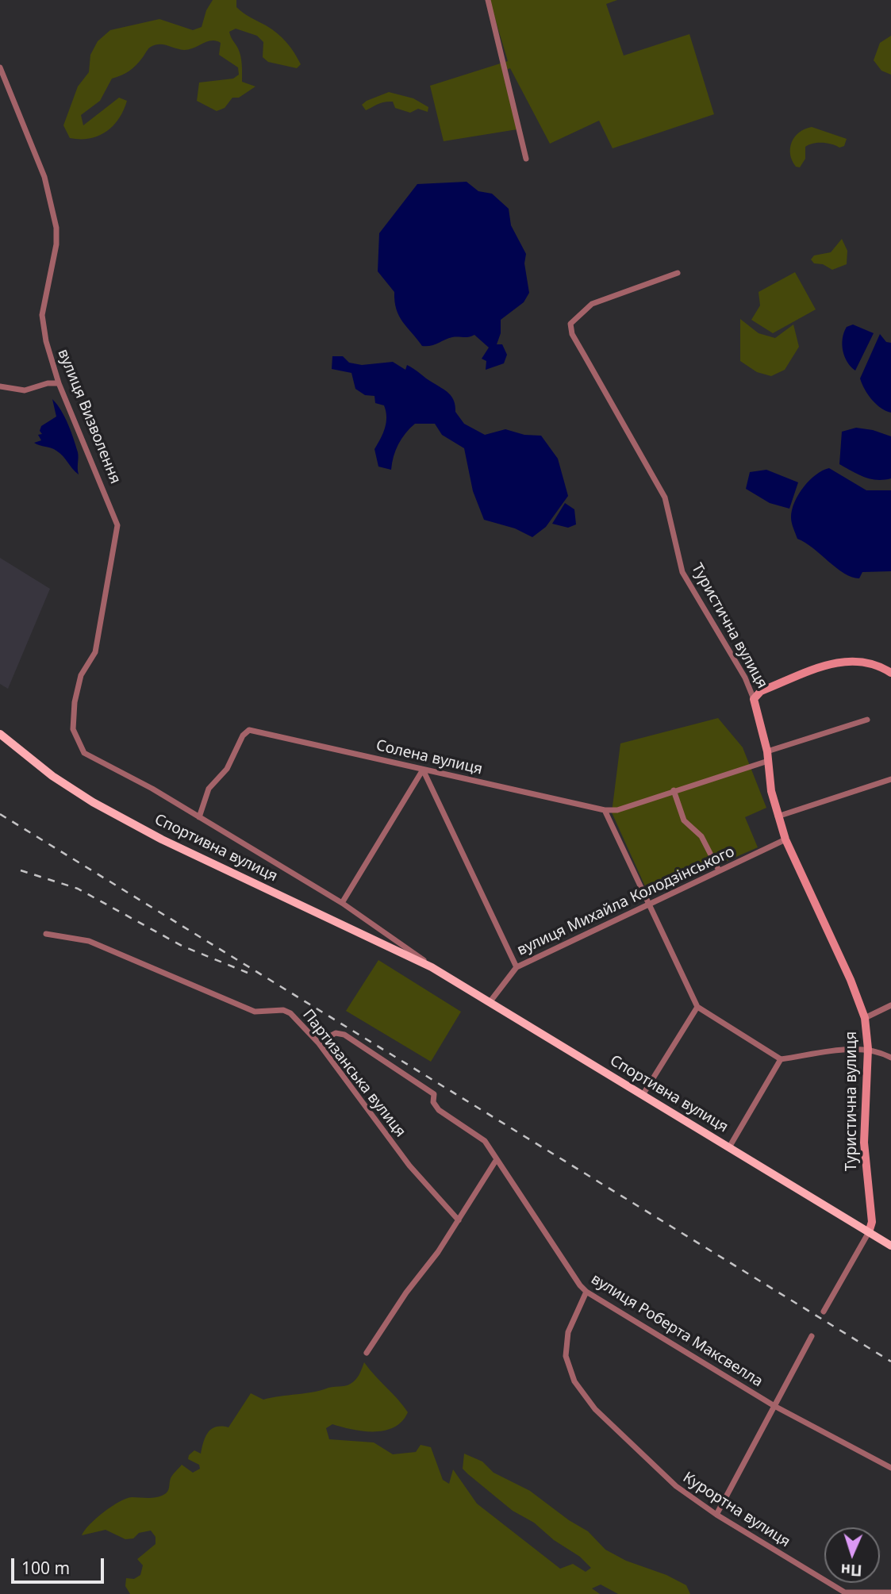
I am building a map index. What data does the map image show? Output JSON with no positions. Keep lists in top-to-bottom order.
{
  "streets": {
    "main road": ["Спортивна вулиця"],
    "street": [
      "вулиця Визволення",
      "Туристична вулиця",
      "Солена вулиця",
      "вулиця Михайла Колодзінського",
      "Партизанська вулиця",
      "вулиця Роберта Максвелла",
      "Курортна вулиця"
    ]
  },
  "crossings": [
    ["вулиця Визволення", "Спортивна вулиця"],
    ["Туристична вулиця", "Спортивна вулиця"],
    ["Туристична вулиця", "вулиця Михайла Колодзінського"],
    ["Солена вулиця", "Спортивна вулиця"],
    ["Спортивна вулиця", "вулиця Михайла Колодзінського"],
    ["Партизанська вулиця", "вулиця Роберта Максвелла"],
    ["вулиця Роберта Максвелла", "Курортна вулиця"]
  ],
  "scale_bar": "100 m",
  "north": "bottom"
}
